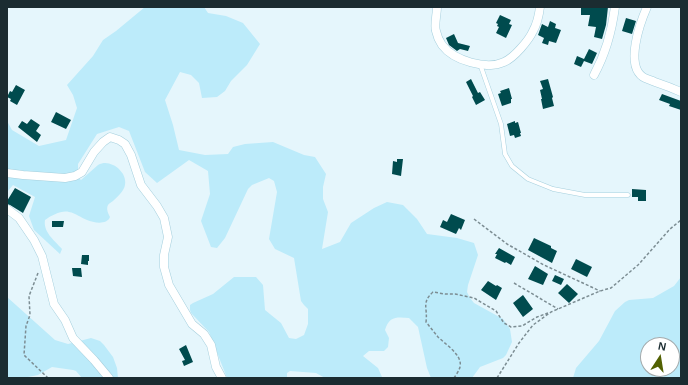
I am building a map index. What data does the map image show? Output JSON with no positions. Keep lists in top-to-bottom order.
{
  "north": "top"
}
